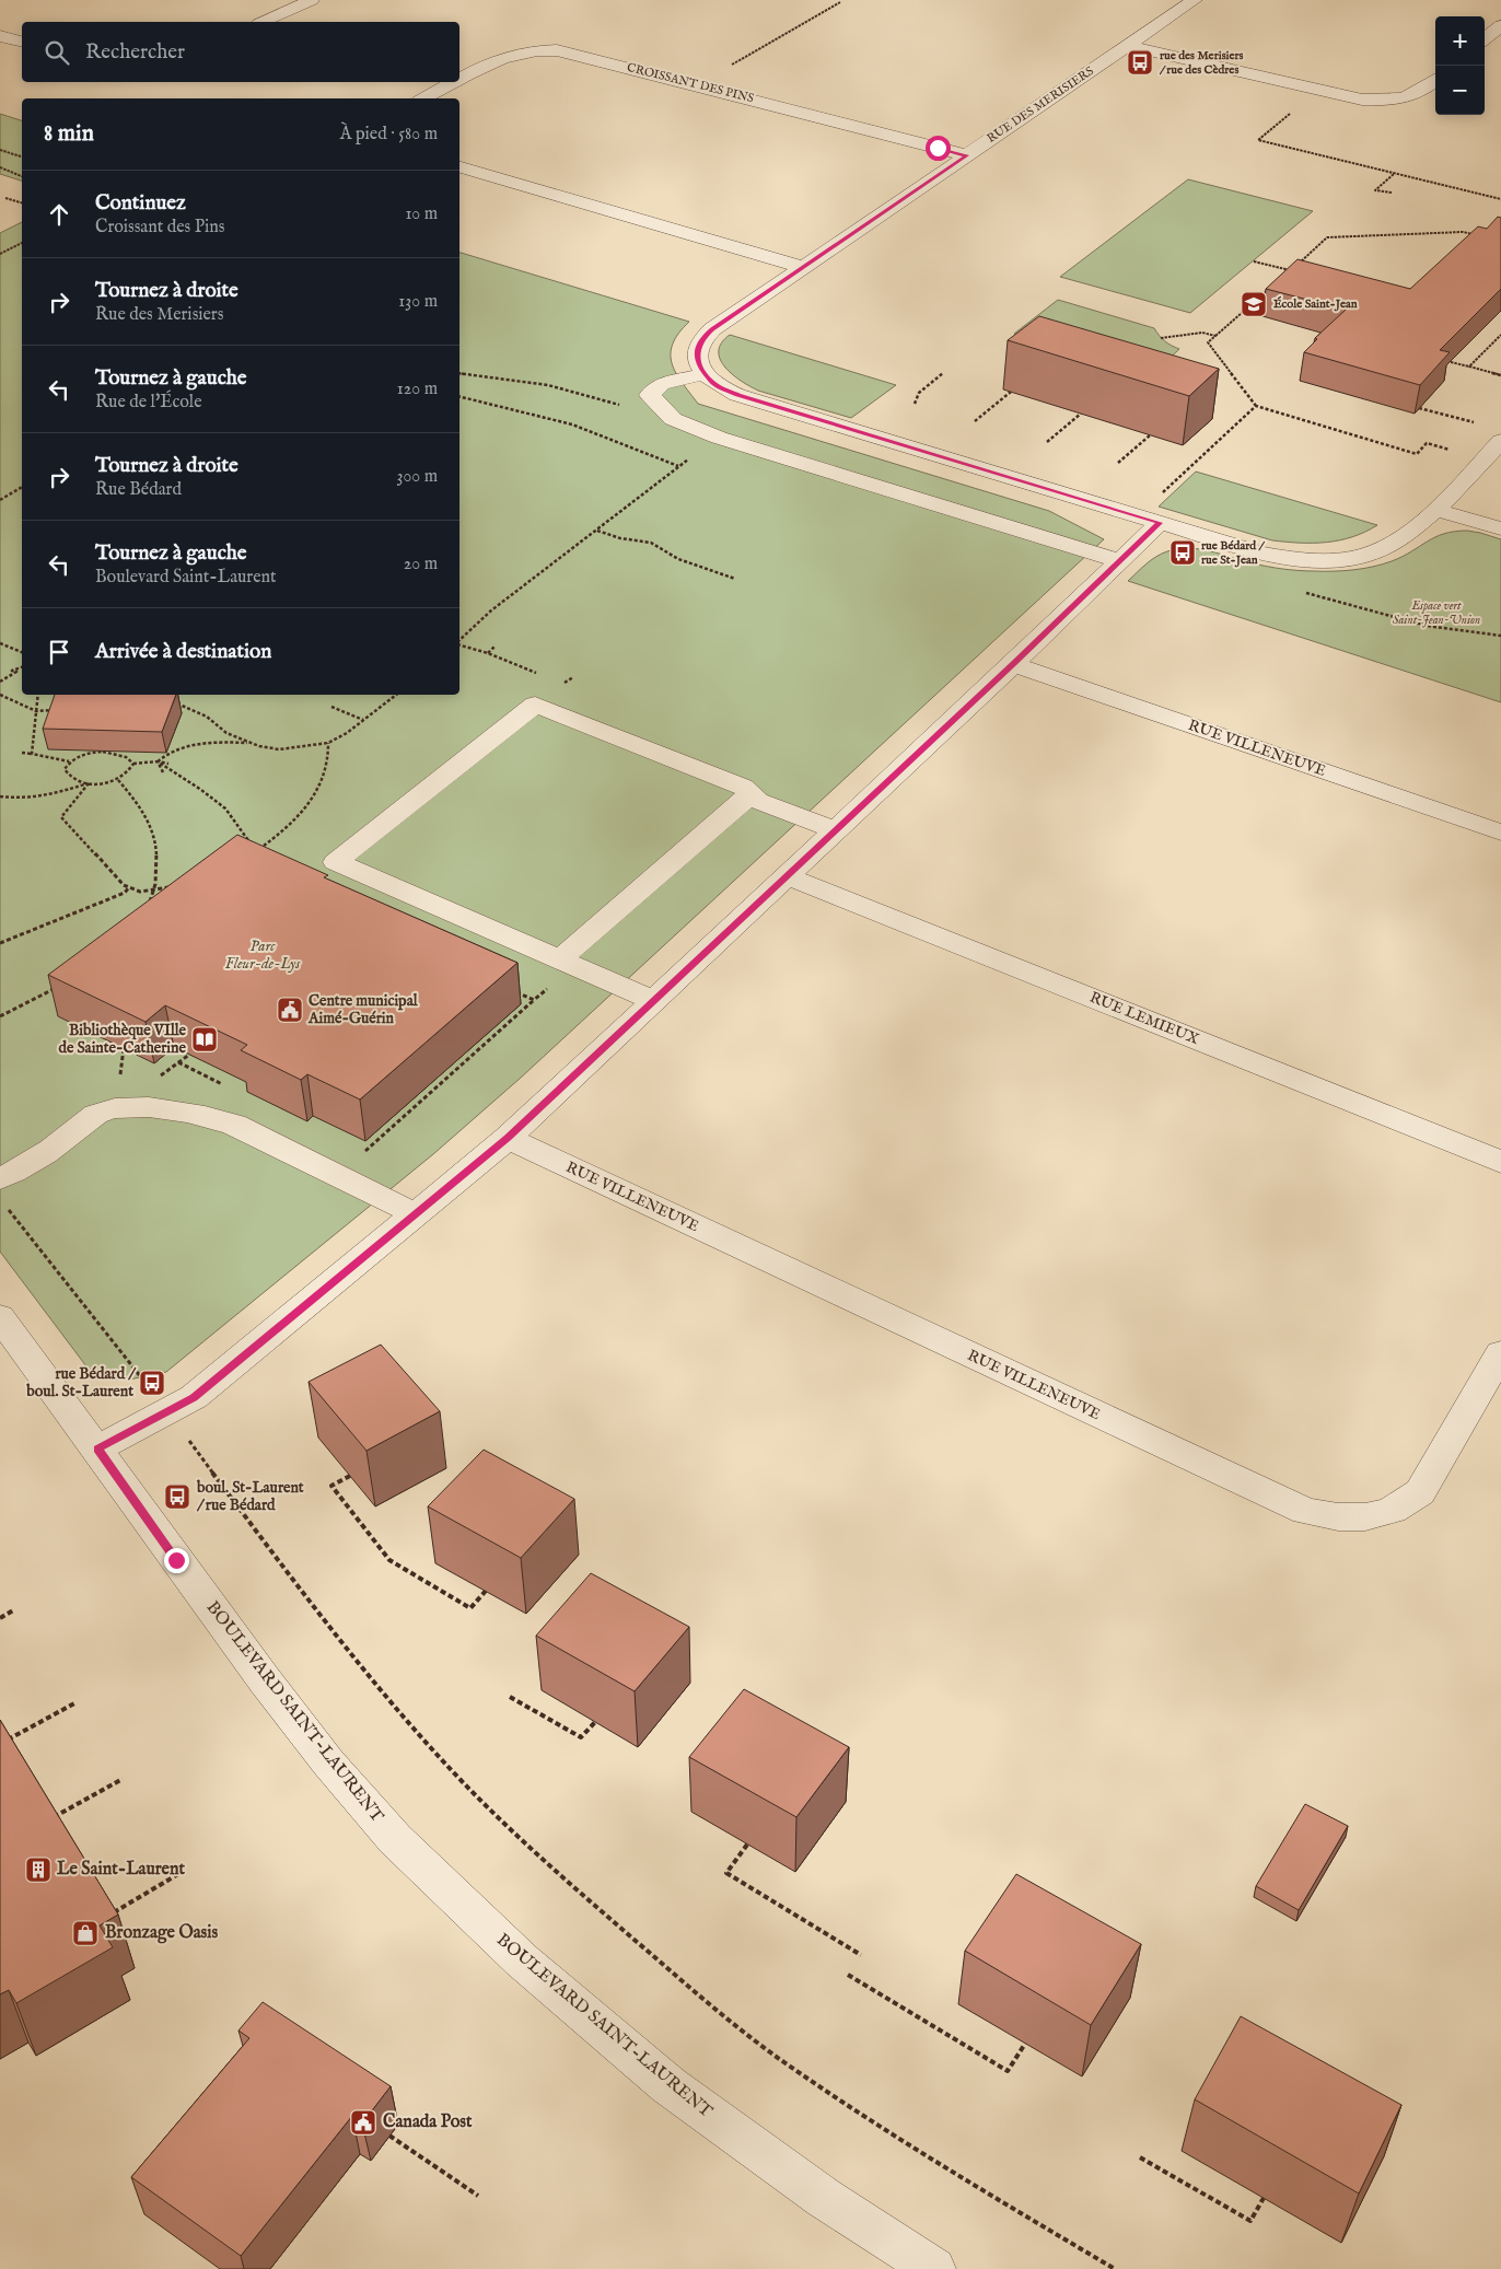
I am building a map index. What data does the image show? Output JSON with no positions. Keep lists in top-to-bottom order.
{
  "streets": {
    "street": [
      "CROISSANT DES PINS",
      "RUE DES MERISIERS",
      "RUE VILLENEUVE",
      "RUE LEMIEUX",
      "BOULEVARD SAINT-LAURENT"
    ]
  },
  "crossings": [
    ["CROISSANT DES PINS", "RUE DES MERISIERS"]
  ],
  "parks": ["Espace vert Saint-Jean-Union", "Parc Fleur-de-Lys"],
  "places": {
    "bus stop": [
      "rue des Merisiers / rue des Cèdres",
      "rue Bédard / rue St-Jean",
      "rue Bédard / boul. St-Laurent",
      "boul. St-Laurent / rue Bédard"
    ],
    "school or university": ["École Saint-Jean"],
    "public building": ["Centre municipal Aimé-Guérin", "Canada Post"],
    "library": ["Bibliothèque VIlle de Sainte-Catherine"],
    "building": ["Le Saint-Laurent"],
    "shop": ["Bronzage Oasis"]
  },
  "page": {
    "map_buttons": ["+", "−"],
    "search": "Rechercher",
    "heading": ["8 min", "À pied · 580 m"],
    "list": [
      ["Continuez", "Croissant des Pins", "10 m"],
      ["Tournez à droite", "Rue des Merisiers", "130 m"],
      ["Tournez à gauche", "Rue de l'École", "120 m"],
      ["Tournez à droite", "Rue Bédard", "300 m"],
      ["Tournez à gauche", "Boulevard Saint-Laurent", "20 m"],
      "Arrivée à destination"
    ]
  }
}
